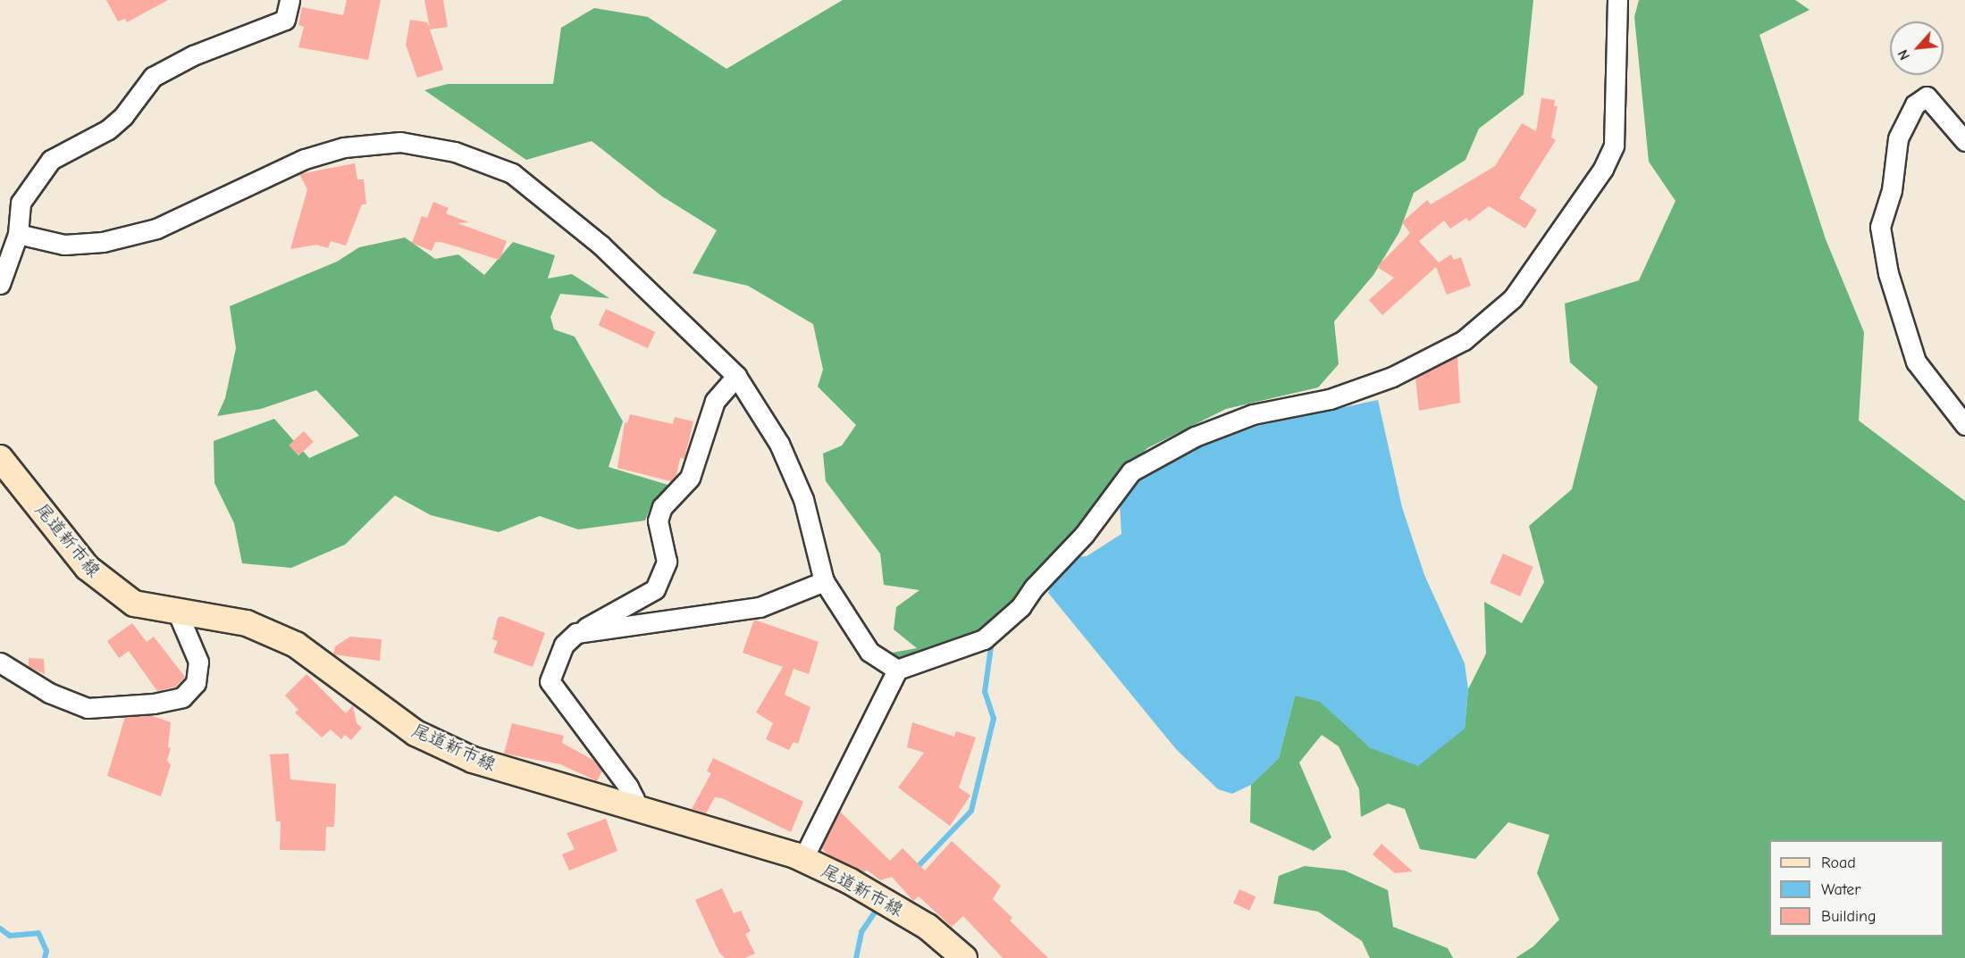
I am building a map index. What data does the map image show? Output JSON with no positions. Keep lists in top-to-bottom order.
{
  "streets": {
    "main road": ["尾道新市線"]
  },
  "legend": ["Road", "Water", "Building"],
  "north": "bottom left"
}
